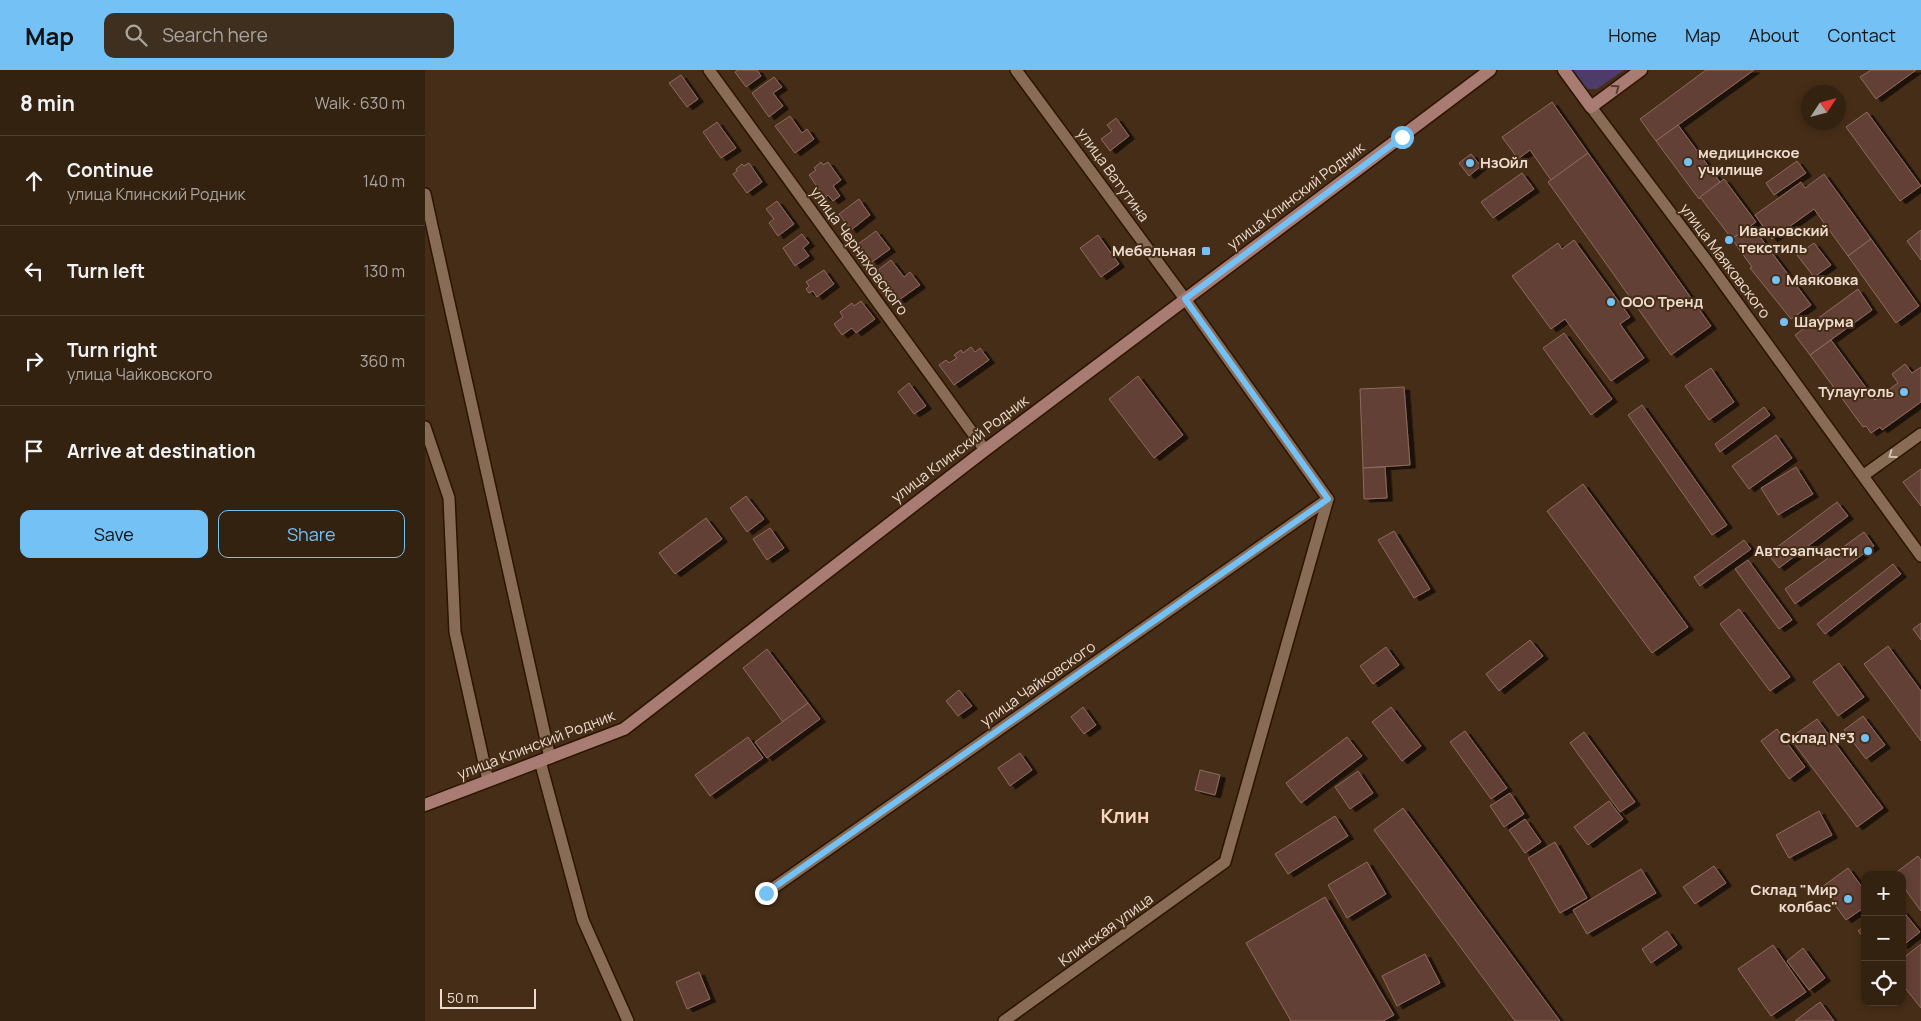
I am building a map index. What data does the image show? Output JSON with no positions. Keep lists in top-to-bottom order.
{
  "streets": {
    "main road": ["улица Клинский Родник"],
    "street": [
      "улица Ватутина",
      "улица Черняховского",
      "улица Маяковского",
      "улица Чайковского",
      "Клинская улица"
    ]
  },
  "crossings": [
    ["улица Ватутина", "улица Клинский Родник"],
    ["улица Ватутина", "улица Чайковского"],
    ["улица Ватутина", "Клинская улица"],
    ["улица Клинский Родник", "улица Черняховского"],
    ["улица Чайковского", "Клинская улица"]
  ],
  "districts": ["Клин"],
  "places": {
    "other": [
      "медицинское училище",
      "НзОйл",
      "Ивановский текстиль",
      "Маяковка",
      "ООО Тренд",
      "Шаурма",
      "Тулауголь",
      "Автозапчасти",
      "Склад №3",
      "Склад \"Мир колбас\""
    ],
    "transit": ["Мебельная"]
  },
  "scale_bar": "50 m",
  "north": "top right",
  "page": {
    "header": "Map",
    "search": "Search here",
    "nav": [
      "Home",
      "Map",
      "About",
      "Contact"
    ],
    "heading": ["8 min", "Walk · 630 m"],
    "list": [
      ["Continue", "улица Клинский Родник", "140 m"],
      ["Turn left", "130 m"],
      ["Turn right", "улица Чайковского", "360 m"],
      "Arrive at destination"
    ],
    "buttons": ["Save", "Share"],
    "map_buttons": ["+", "−"],
    "scale": "50 m"
  }
}
